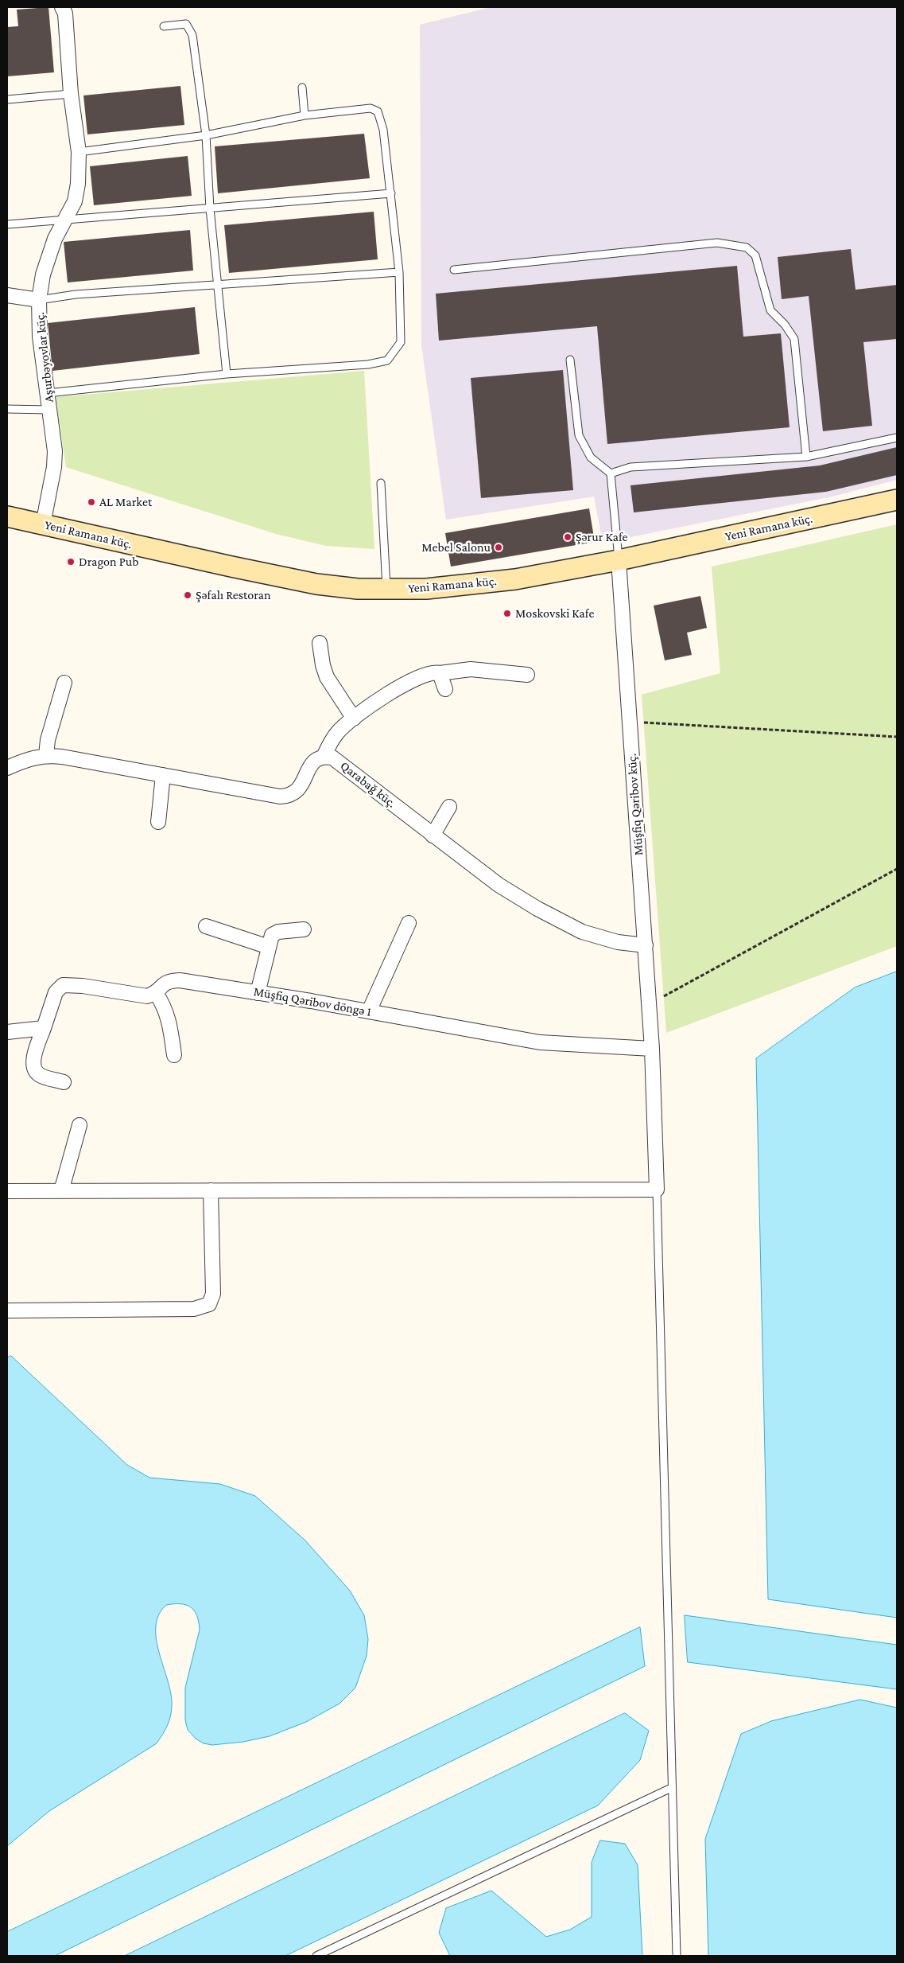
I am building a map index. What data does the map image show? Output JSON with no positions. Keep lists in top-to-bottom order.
{
  "streets": {
    "street": [
      "Aşurbəyovlar küç.",
      "Yeni Ramana küç.",
      "Qarabağ küç.",
      "Müşfiq Qəribov küç.",
      "Müşfiq Qəribov döngə 1"
    ]
  },
  "crossings": [
    ["Aşurbəyovlar küç.", "Yeni Ramana küç."],
    ["Yeni Ramana küç.", "Müşfiq Qəribov küç."],
    ["Qarabağ küç.", "Müşfiq Qəribov küç."],
    ["Müşfiq Qəribov küç.", "Müşfiq Qəribov döngə 1"]
  ],
  "places": [
    "AL Market",
    "Şərur Kafe",
    "Mebel Salonu",
    "Dragon Pub",
    "Şəfalı Restoran",
    "Moskovski Kafe"
  ]
}
